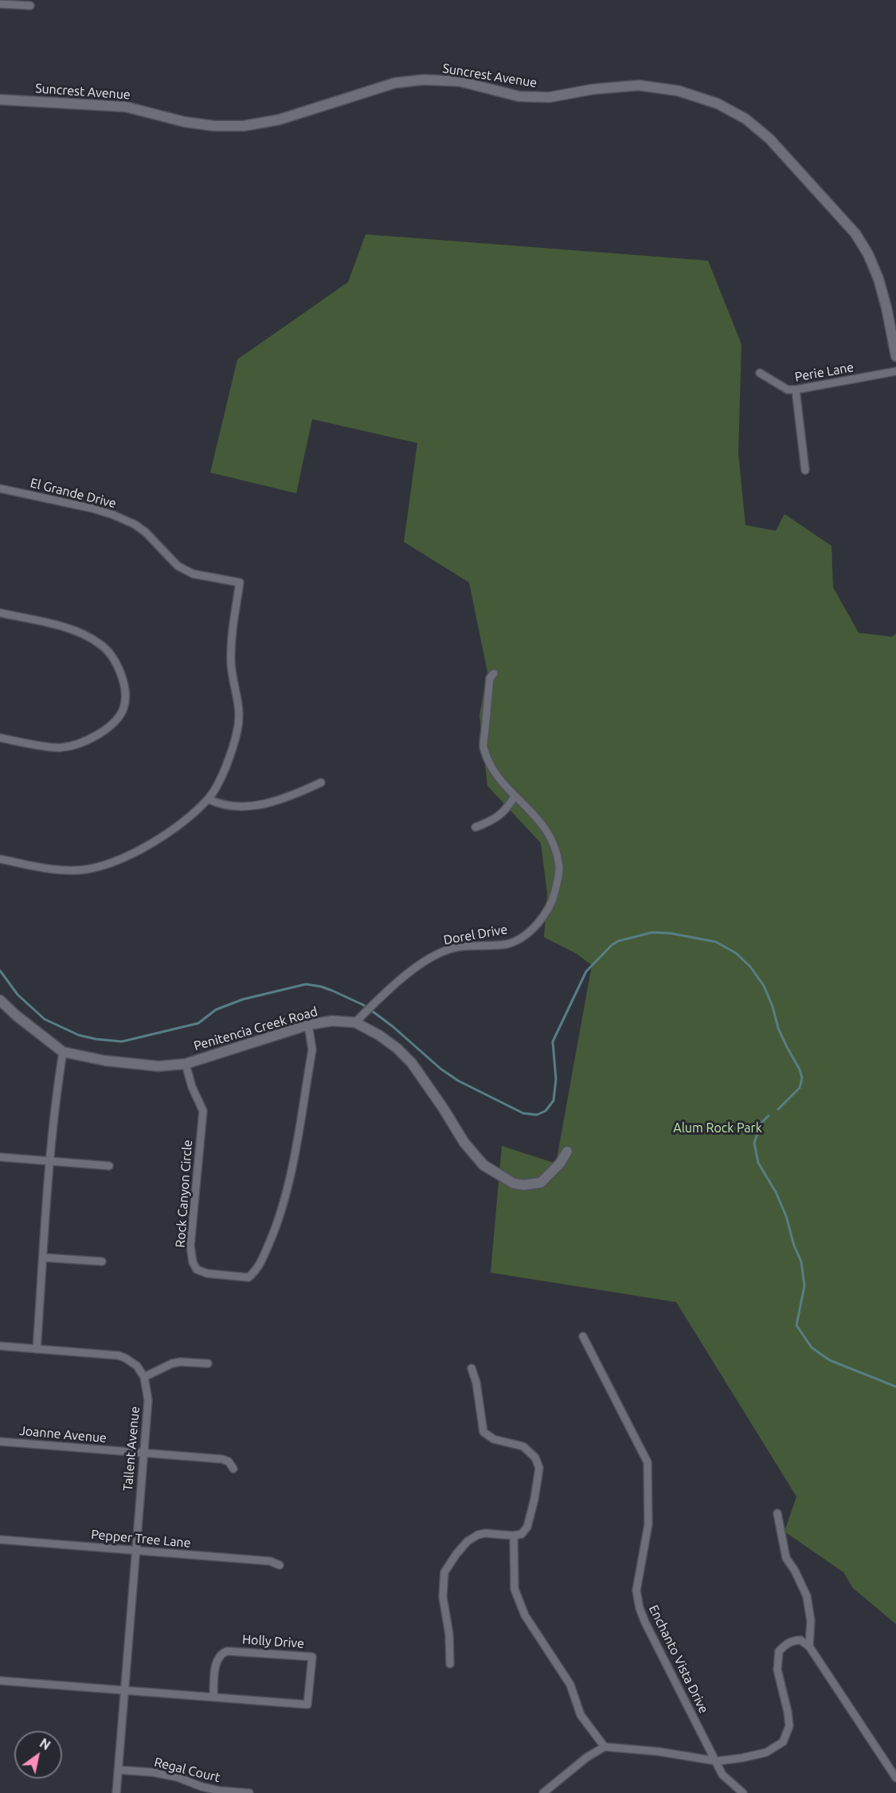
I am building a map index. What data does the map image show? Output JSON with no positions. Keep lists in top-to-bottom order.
{
  "streets": {
    "street": [
      "Suncrest Avenue",
      "Perie Lane",
      "El Grande Drive",
      "Dorel Drive",
      "Penitencia Creek Road",
      "Rock Canyon Circle",
      "Joanne Avenue",
      "Tallent Avenue",
      "Pepper Tree Lane",
      "Holly Drive",
      "Enchanto Vista Drive",
      "Regal Court"
    ]
  },
  "crossings": [
    ["Dorel Drive", "Penitencia Creek Road"],
    ["Penitencia Creek Road", "Rock Canyon Circle"],
    ["Joanne Avenue", "Tallent Avenue"],
    ["Tallent Avenue", "Pepper Tree Lane"],
    ["Tallent Avenue", "Holly Drive"],
    ["Tallent Avenue", "Regal Court"]
  ],
  "parks": ["Alum Rock Park"],
  "north": "top right"
}
